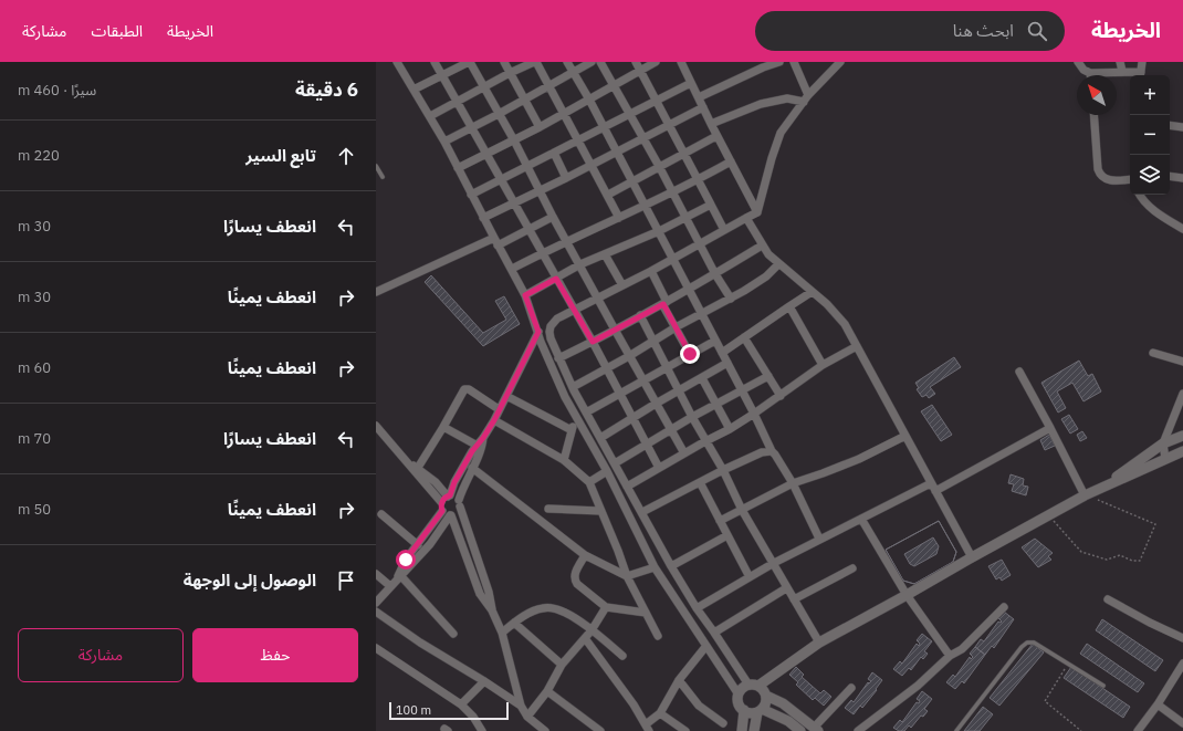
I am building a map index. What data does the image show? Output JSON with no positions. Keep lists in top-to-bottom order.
{
  "scale_bar": "100 m",
  "north": "top left",
  "page": {
    "header": "الخريطة",
    "search": "ابحث هنا",
    "nav": ["الخريطة", "الطبقات", "مشاركة"],
    "heading": ["6 دقيقة", "سيرًا · 460 m"],
    "map_buttons": ["+", "−"],
    "list": [
      ["تابع السير", "220 m"],
      ["انعطف يسارًا", "30 m"],
      ["انعطف يمينًا", "30 m"],
      ["انعطف يمينًا", "60 m"],
      ["انعطف يسارًا", "70 m"],
      ["انعطف يمينًا", "50 m"],
      "الوصول إلى الوجهة"
    ],
    "buttons": ["حفظ", "مشاركة"],
    "scale": "100 m"
  }
}
